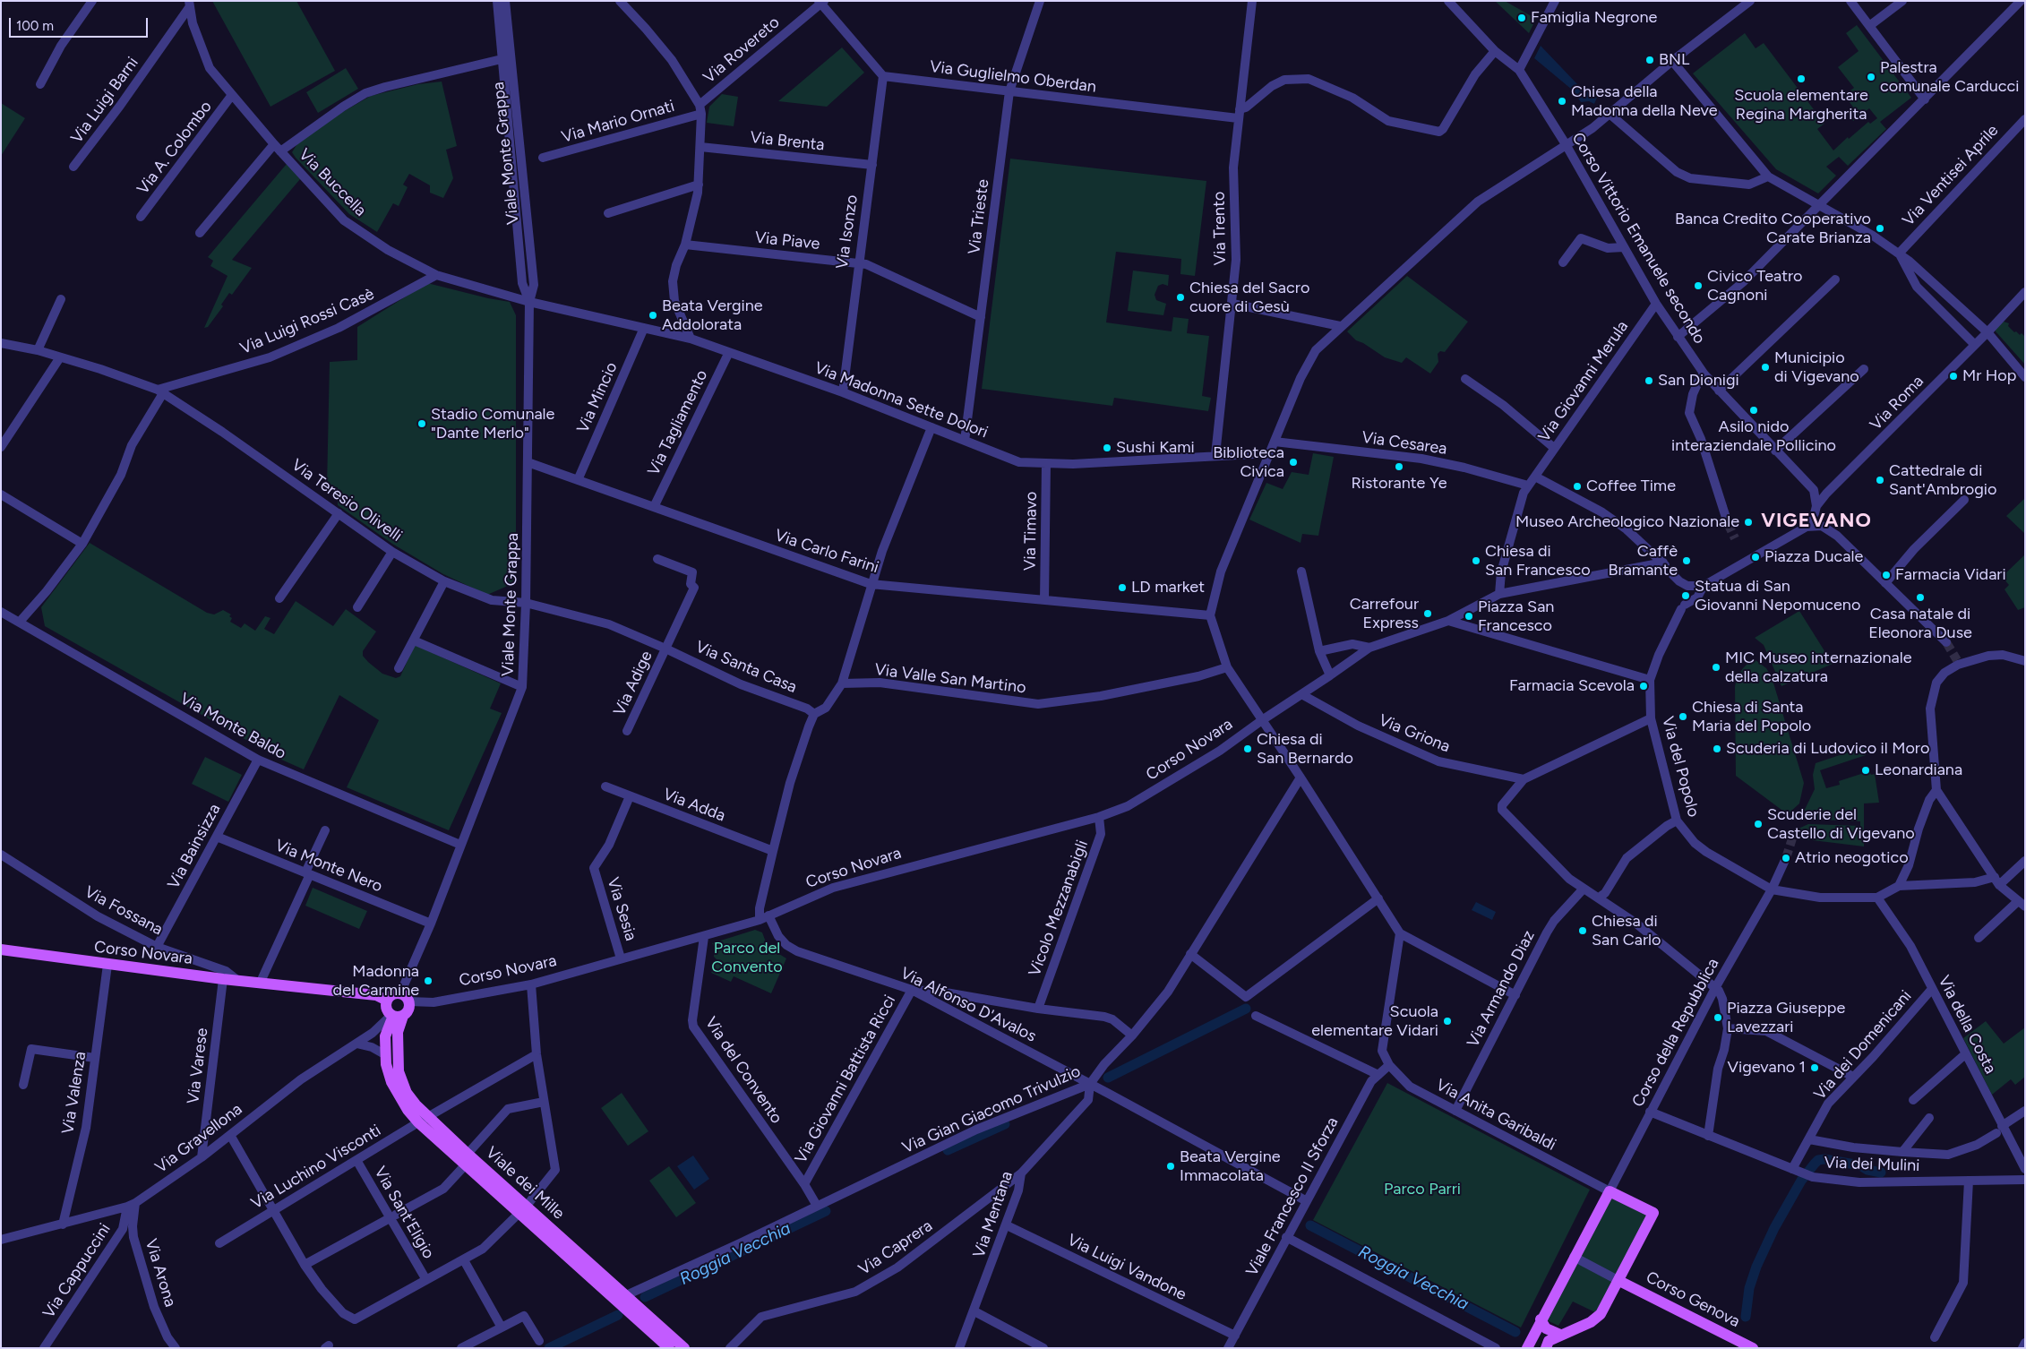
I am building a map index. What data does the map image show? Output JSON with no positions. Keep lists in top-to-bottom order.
{
  "streets": {
    "main road": ["Corso Novara", "Viale dei Mille", "Corso Genova"],
    "street": [
      "Via Rovereto",
      "Via Guglielmo Oberdan",
      "Via Luigi Barni",
      "Via Mario Ornati",
      "Via Brenta",
      "Via A. Colombo",
      "Viale Monte Grappa",
      "Via Ventisei Aprile",
      "Via Buccella",
      "Via Trieste",
      "Via Trento",
      "Via Isonzo",
      "Corso Vittorio Emanuele secondo",
      "Via Piave",
      "Via Luigi Rossi Casè",
      "Via Giovanni Merula",
      "Via Mincio",
      "Via Madonna Sette Dolori",
      "Via Roma",
      "Via Tagliamento",
      "Via Cesarea",
      "Via Teresio Olivelli",
      "Via Timavo",
      "Via Carlo Farini",
      "Via Santa Casa",
      "Via Valle San Martino",
      "Via Adige",
      "Via Monte Baldo",
      "Via Griona",
      "Via del Popolo",
      "Via Adda",
      "Via Bainsizza",
      "Via Monte Nero",
      "Vicolo Mezzanabigli",
      "Via Sesia",
      "Via Fossana",
      "Via Armando Diaz",
      "Via Alfonso D'Avalos",
      "Via della Costa",
      "Corso della Repubblica",
      "Via dei Domenicani",
      "Via Varese",
      "Via del Convento",
      "Via Giovanni Battista Ricci",
      "Via Valenza",
      "Via Gian Giacomo Trivulzio",
      "Via Anita Garibaldi",
      "Via Gravellona",
      "Via dei Mulini",
      "Via Luchino Visconti",
      "Viale Francesco II Sforza",
      "Via Sant'Eligio",
      "Via Mentana",
      "Via Caprera",
      "Via Luigi Vandone",
      "Via Cappuccini",
      "Via Arona"
    ]
  },
  "crossings": [
    ["Via Rovereto", "Via Mario Ornati"],
    ["Via Guglielmo Oberdan", "Via Trieste"],
    ["Via Guglielmo Oberdan", "Via Trento"],
    ["Via Guglielmo Oberdan", "Via Isonzo"],
    ["Via Luigi Barni", "Via Buccella"],
    ["Via Brenta", "Via Isonzo"],
    ["Via A. Colombo", "Via Buccella"],
    ["Viale Monte Grappa", "Via Buccella"],
    ["Viale Monte Grappa", "Via Madonna Sette Dolori"],
    ["Viale Monte Grappa", "Via Teresio Olivelli"],
    ["Viale Monte Grappa", "Via Carlo Farini"],
    ["Viale Monte Grappa", "Via Santa Casa"],
    ["Viale Monte Grappa", "Via Monte Baldo"],
    ["Viale Monte Grappa", "Corso Novara"],
    ["Viale Monte Grappa", "Via Monte Nero"],
    ["Viale Monte Grappa", "Via Gravellona"],
    ["Viale Monte Grappa", "Viale dei Mille"],
    ["Via Buccella", "Via Luigi Rossi Casè"],
    ["Via Buccella", "Via Madonna Sette Dolori"],
    ["Via Trieste", "Via Piave"],
    ["Via Trieste", "Via Madonna Sette Dolori"],
    ["Via Trento", "Via Madonna Sette Dolori"],
    ["Via Isonzo", "Via Piave"],
    ["Via Isonzo", "Via Madonna Sette Dolori"],
    ["Corso Vittorio Emanuele secondo", "Via Giovanni Merula"],
    ["Corso Vittorio Emanuele secondo", "Via Roma"],
    ["Via Luigi Rossi Casè", "Via Teresio Olivelli"],
    ["Via Giovanni Merula", "Via Cesarea"],
    ["Via Mincio", "Via Madonna Sette Dolori"],
    ["Via Mincio", "Via Carlo Farini"],
    ["Via Madonna Sette Dolori", "Via Tagliamento"],
    ["Via Madonna Sette Dolori", "Via Timavo"],
    ["Via Tagliamento", "Via Carlo Farini"],
    ["Via Teresio Olivelli", "Via Santa Casa"],
    ["Via Timavo", "Via Carlo Farini"],
    ["Via Santa Casa", "Via Adige"],
    ["Via Monte Baldo", "Via Bainsizza"],
    ["Via Griona", "Corso Novara"],
    ["Corso Novara", "Vicolo Mezzanabigli"],
    ["Corso Novara", "Via Sesia"],
    ["Corso Novara", "Via Fossana"],
    ["Corso Novara", "Via Alfonso D'Avalos"],
    ["Corso Novara", "Via Varese"],
    ["Corso Novara", "Via del Convento"],
    ["Corso Novara", "Via Valenza"],
    ["Corso Novara", "Via Gravellona"],
    ["Corso Novara", "Viale dei Mille"],
    ["Via del Popolo", "Corso della Repubblica"],
    ["Via Adda", "Via Sesia"],
    ["Via Bainsizza", "Via Monte Nero"],
    ["Via Bainsizza", "Via Fossana"],
    ["Via Armando Diaz", "Via Anita Garibaldi"],
    ["Via Alfonso D'Avalos", "Via Giovanni Battista Ricci"],
    ["Via Alfonso D'Avalos", "Via Gian Giacomo Trivulzio"],
    ["Via Alfonso D'Avalos", "Viale Francesco II Sforza"],
    ["Via Alfonso D'Avalos", "Via Mentana"],
    ["Via della Costa", "Via dei Domenicani"],
    ["Corso della Repubblica", "Via Anita Garibaldi"],
    ["Corso della Repubblica", "Via dei Mulini"],
    ["Via dei Domenicani", "Via dei Mulini"],
    ["Via Varese", "Via Gravellona"],
    ["Via del Convento", "Via Giovanni Battista Ricci"],
    ["Via Giovanni Battista Ricci", "Via Gian Giacomo Trivulzio"],
    ["Via Valenza", "Via Gravellona"],
    ["Via Gian Giacomo Trivulzio", "Viale dei Mille"],
    ["Via Gian Giacomo Trivulzio", "Via Mentana"],
    ["Via Anita Garibaldi", "Viale Francesco II Sforza"],
    ["Via Gravellona", "Viale dei Mille"],
    ["Via Gravellona", "Via Cappuccini"],
    ["Via Gravellona", "Via Arona"],
    ["Via Luchino Visconti", "Viale dei Mille"],
    ["Via Luchino Visconti", "Via Sant'Eligio"],
    ["Viale Francesco II Sforza", "Via Luigi Vandone"],
    ["Via Mentana", "Via Caprera"],
    ["Via Mentana", "Via Luigi Vandone"],
    ["Via Cappuccini", "Via Arona"]
  ],
  "districts": ["VIGEVANO"],
  "water": ["Roggia Vecchia"],
  "parks": ["Parco del Convento", "Parco Parri"],
  "places": [
    "Famiglia Negrone",
    "BNL",
    "Palestra comunale Carducci",
    "Scuola elementare Regina Margherita",
    "Chiesa della Madonna della Neve",
    "Banca Credito Cooperativo Carate Brianza",
    "Civico Teatro Cagnoni",
    "Chiesa del Sacro cuore di Gesù",
    "Beata Vergine Addolorata",
    "Municipio di Vigevano",
    "Mr Hop",
    "San Dionigi",
    "Asilo nido interaziendale Pollicino",
    "Stadio Comunale \"Dante Merlo\"",
    "Sushi Kami",
    "Biblioteca Civica",
    "Ristorante Ye",
    "Cattedrale di Sant'Ambrogio",
    "Coffee Time",
    "Museo Archeologico Nazionale",
    "Piazza Ducale",
    "Chiesa di San Francesco",
    "Caffè Bramante",
    "Farmacia Vidari",
    "LD market",
    "Statua di San Giovanni Nepomuceno",
    "Casa natale di Eleonora Duse",
    "Carrefour Express",
    "Piazza San Francesco",
    "MIC Museo internazionale della calzatura",
    "Farmacia Scevola",
    "Chiesa di Santa Maria del Popolo",
    "Chiesa di San Bernardo",
    "Scuderia di Ludovico il Moro",
    "Leonardiana",
    "Scuderie del Castello di Vigevano",
    "Atrio neogotico",
    "Chiesa di San Carlo",
    "Madonna del Carmine",
    "Piazza Giuseppe Lavezzari",
    "Scuola elementare Vidari",
    "Vigevano 1",
    "Beata Vergine Immacolata"
  ],
  "scale_bar": "100 m"
}
